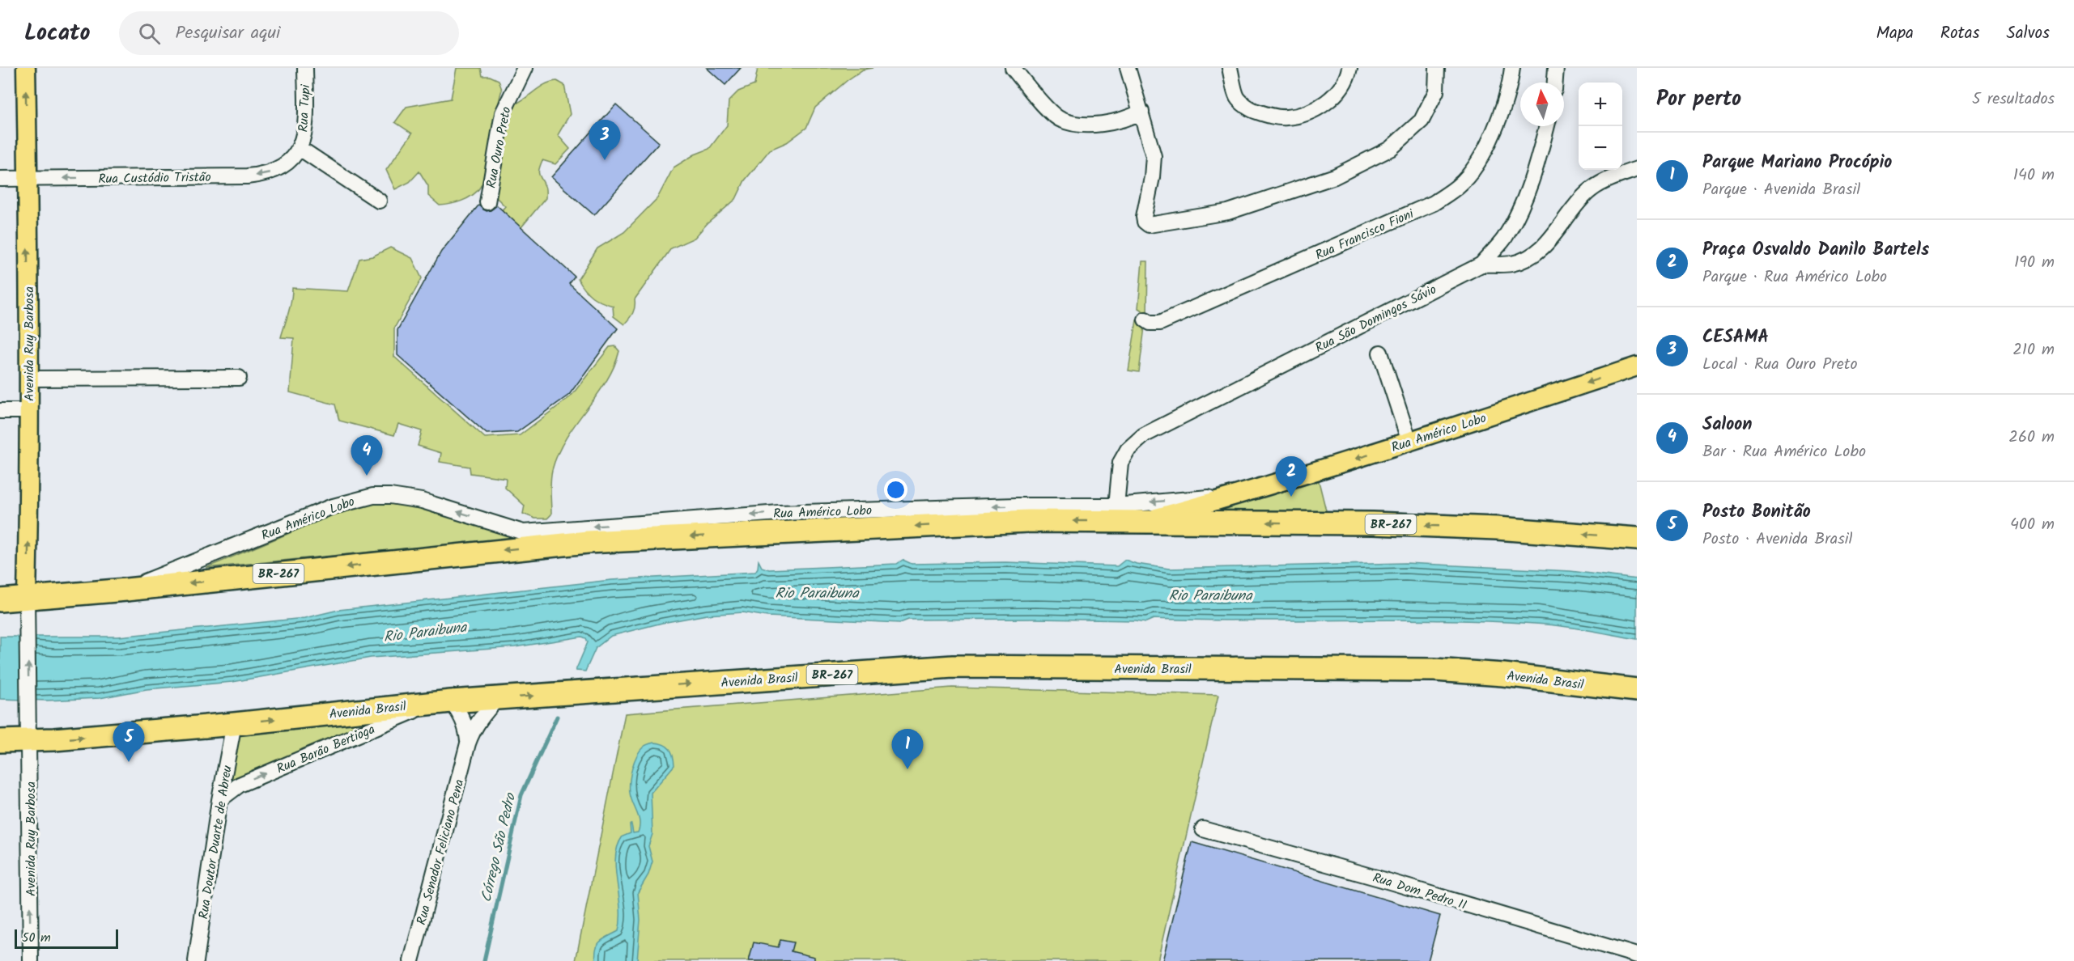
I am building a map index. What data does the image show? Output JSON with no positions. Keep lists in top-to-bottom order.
{
  "streets": {
    "highway": ["BR-267", "Avenida Brasil"],
    "main road": ["Avenida Ruy Barbosa", "Rua Américo Lobo"],
    "street": [
      "Rua Tupi",
      "Rua Ouro Preto",
      "Rua Custódio Tristão",
      "Rua Francisco Fioni",
      "Rua São Domingos Sávio",
      "Rua Barão Bertioga",
      "Rua Doutor Duarte de Abreu",
      "Rua Senador Feliciano Pena",
      "Rua Dom Pedro II"
    ]
  },
  "crossings": [
    ["Rua Tupi", "Rua Custódio Tristão"],
    ["Rua Custódio Tristão", "Avenida Ruy Barbosa"],
    ["Rua São Domingos Sávio", "Rua Américo Lobo"],
    ["Rua São Domingos Sávio", "BR-267"],
    ["Avenida Ruy Barbosa", "BR-267"],
    ["Avenida Ruy Barbosa", "Avenida Brasil"],
    ["Rua Américo Lobo", "BR-267"],
    ["Avenida Brasil", "Rua Barão Bertioga"],
    ["Avenida Brasil", "Rua Doutor Duarte de Abreu"],
    ["Avenida Brasil", "Rua Senador Feliciano Pena"],
    ["Rua Barão Bertioga", "Rua Doutor Duarte de Abreu"],
    ["Rua Barão Bertioga", "Rua Senador Feliciano Pena"]
  ],
  "one_way": [
    "Rua Custódio Tristão",
    "Avenida Ruy Barbosa",
    "Rua Américo Lobo",
    "Rua Barão Bertioga"
  ],
  "water": ["Rio Paraibuna", "Córrego São Pedro"],
  "scale_bar": "50 m",
  "north": "top",
  "page": {
    "header": "Locato",
    "search": "Pesquisar aqui",
    "nav": ["Mapa", "Rotas", "Salvos"],
    "heading": ["Por perto", "5 resultados"],
    "map_buttons": ["+", "−"],
    "pins": [
      "3",
      "4",
      "2",
      "5",
      "1"
    ],
    "list": [
      {
        "mark": "1",
        "name": "Parque Mariano Procópio",
        "note": "Parque · Avenida Brasil",
        "value": "140 m"
      },
      {
        "mark": "2",
        "name": "Praça Osvaldo Danilo Bartels",
        "note": "Parque · Rua Américo Lobo",
        "value": "190 m"
      },
      {
        "mark": "3",
        "name": "CESAMA",
        "note": "Local · Rua Ouro Preto",
        "value": "210 m"
      },
      {
        "mark": "4",
        "name": "Saloon",
        "note": "Bar · Rua Américo Lobo",
        "value": "260 m"
      },
      {
        "mark": "5",
        "name": "Posto Bonitão",
        "note": "Posto · Avenida Brasil",
        "value": "400 m"
      }
    ],
    "scale": "50 m"
  }
}
